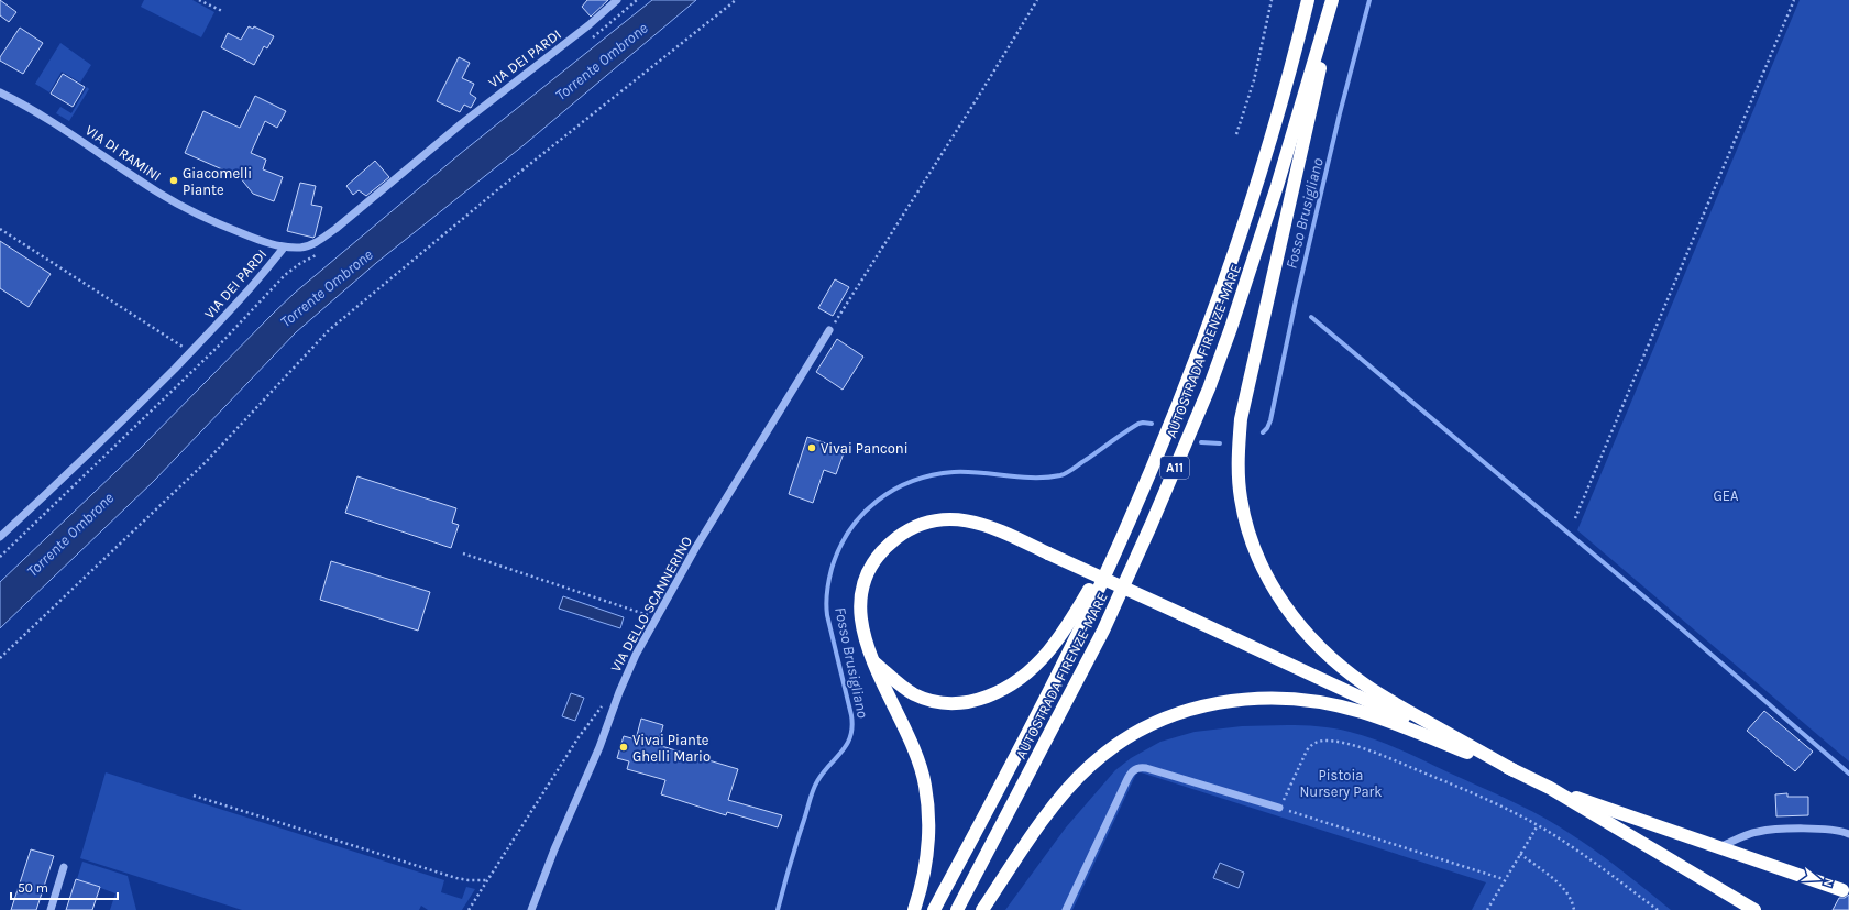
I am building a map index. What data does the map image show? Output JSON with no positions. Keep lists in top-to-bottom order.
{
  "streets": {
    "highway": ["AUTOSTRADA FIRENZE-MARE", "A11"],
    "street": ["VIA DEI PARDI", "VIA DI RAMINI", "VIA DELLO SCANNERINO"]
  },
  "crossings": [
    ["VIA DEI PARDI", "VIA DI RAMINI"]
  ],
  "water": ["Torrente Ombrone", "Fosso Brusigliano"],
  "parks": ["GEA", "Pistoia Nursery Park"],
  "places": ["Giacomelli Piante", "Vivai Panconi", "Vivai Piante Ghelli Mario"],
  "scale_bar": "50 m",
  "north": "right"
}
